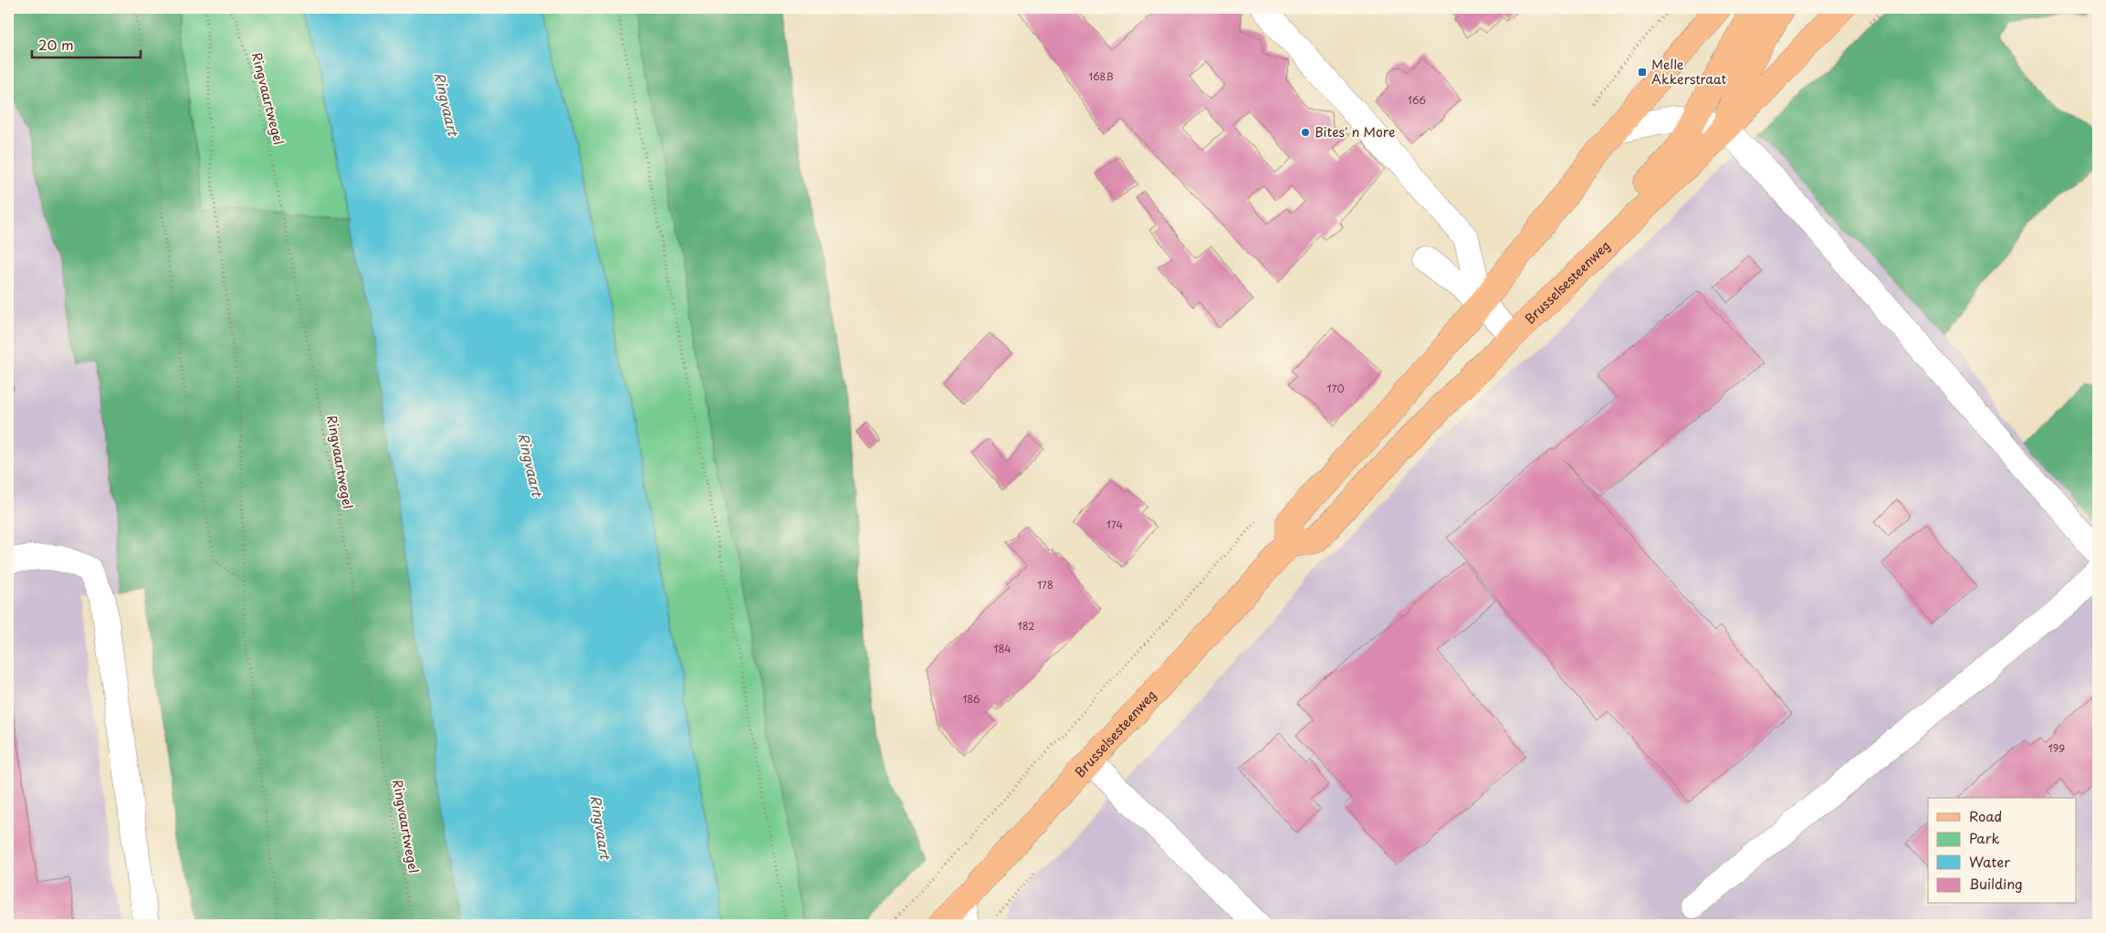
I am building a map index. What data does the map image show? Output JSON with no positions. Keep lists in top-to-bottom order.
{
  "streets": {
    "main road": ["Brusselsesteenweg"],
    "path": ["Ringvaartwegel"]
  },
  "water": ["Ringvaart"],
  "places": {
    "transit": ["Melle Akkerstraat"],
    "other": ["Bites' n More"]
  },
  "house_numbers": [
    "168B",
    "166",
    "170",
    "174",
    "178",
    "182",
    "184",
    "186",
    "199"
  ],
  "legend": [
    "Road",
    "Park",
    "Water",
    "Building"
  ],
  "scale_bar": "20 m"
}
